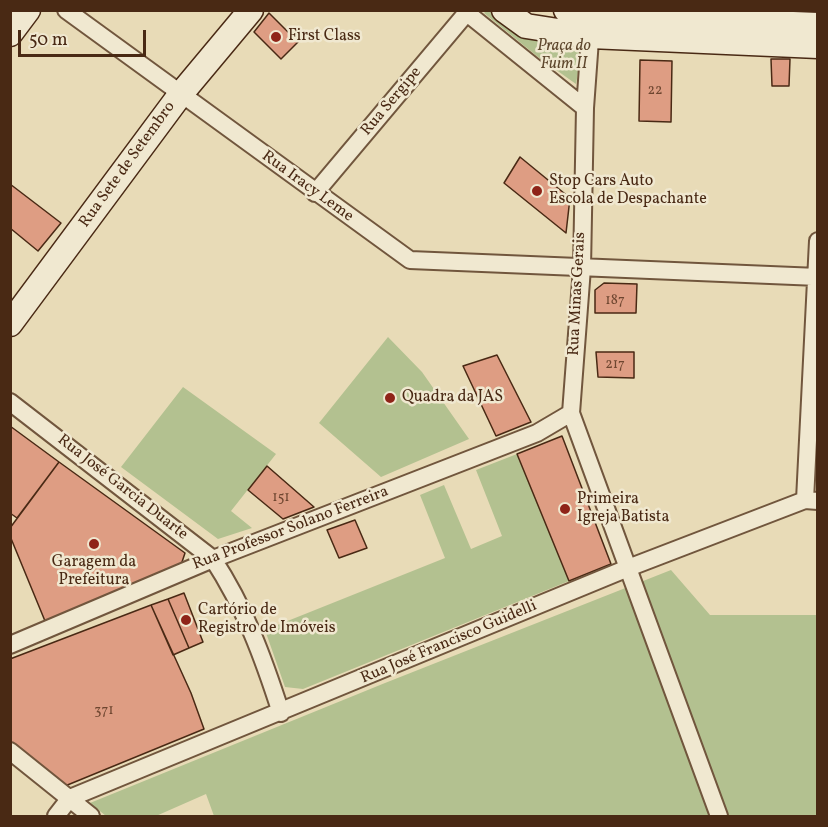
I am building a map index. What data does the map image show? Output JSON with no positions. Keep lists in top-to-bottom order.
{
  "streets": {
    "main road": ["Rua Sete de Setembro"],
    "street": [
      "Rua Sergipe",
      "Rua Iracy Leme",
      "Rua Minas Gerais",
      "Rua José Garcia Duarte",
      "Rua Professor Solano Ferreira",
      "Rua José Francisco Guidelli"
    ]
  },
  "crossings": [
    ["Rua Sergipe", "Rua Iracy Leme"],
    ["Rua Sete de Setembro", "Rua Iracy Leme"],
    ["Rua Iracy Leme", "Rua Minas Gerais"],
    ["Rua Minas Gerais", "Rua Professor Solano Ferreira"],
    ["Rua Minas Gerais", "Rua José Francisco Guidelli"],
    ["Rua José Garcia Duarte", "Rua Professor Solano Ferreira"],
    ["Rua José Garcia Duarte", "Rua José Francisco Guidelli"]
  ],
  "parks": ["Praça do Fuim II"],
  "places": [
    "First Class",
    "Stop Cars Auto Escola de Despachante",
    "Quadra da JAS",
    "Primeira Igreja Batista",
    "Garagem da Prefeitura",
    "Cartório de Registro de Imóveis"
  ],
  "house_numbers": [
    "22",
    "187",
    "217",
    "151",
    "371"
  ],
  "scale_bar": "50 m"
}
